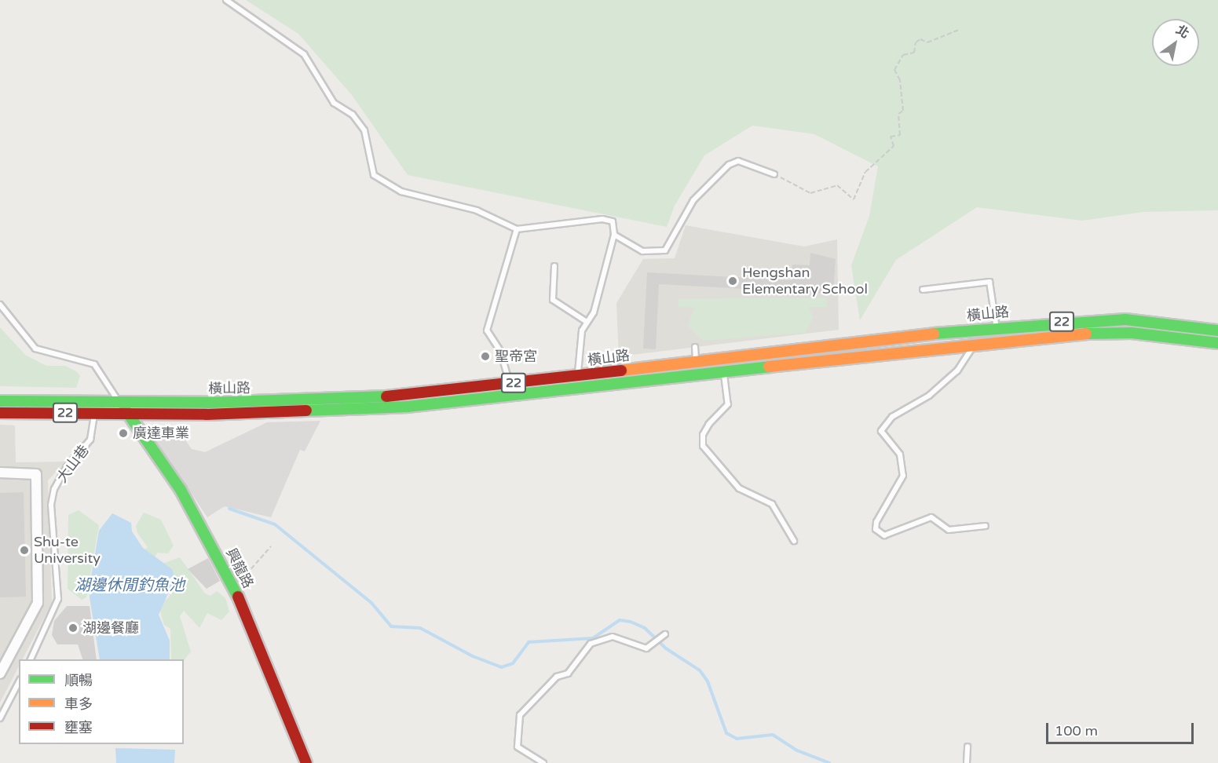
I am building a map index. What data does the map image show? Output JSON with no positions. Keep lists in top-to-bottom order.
{
  "streets": {
    "main road": ["橫山路", "22", "興龍路"],
    "lane": ["大山巷"]
  },
  "crossings": [
    ["橫山路", "大山巷"],
    ["橫山路", "興龍路"]
  ],
  "water": ["湖邊休閒釣魚池"],
  "places": [
    "Hengshan Elementary School",
    "聖帝宮",
    "廣達車業",
    "Shu-te University",
    "湖邊餐廳"
  ],
  "legend": ["順暢", "車多", "壅塞"],
  "scale_bar": "100 m",
  "north": "top right"
}
